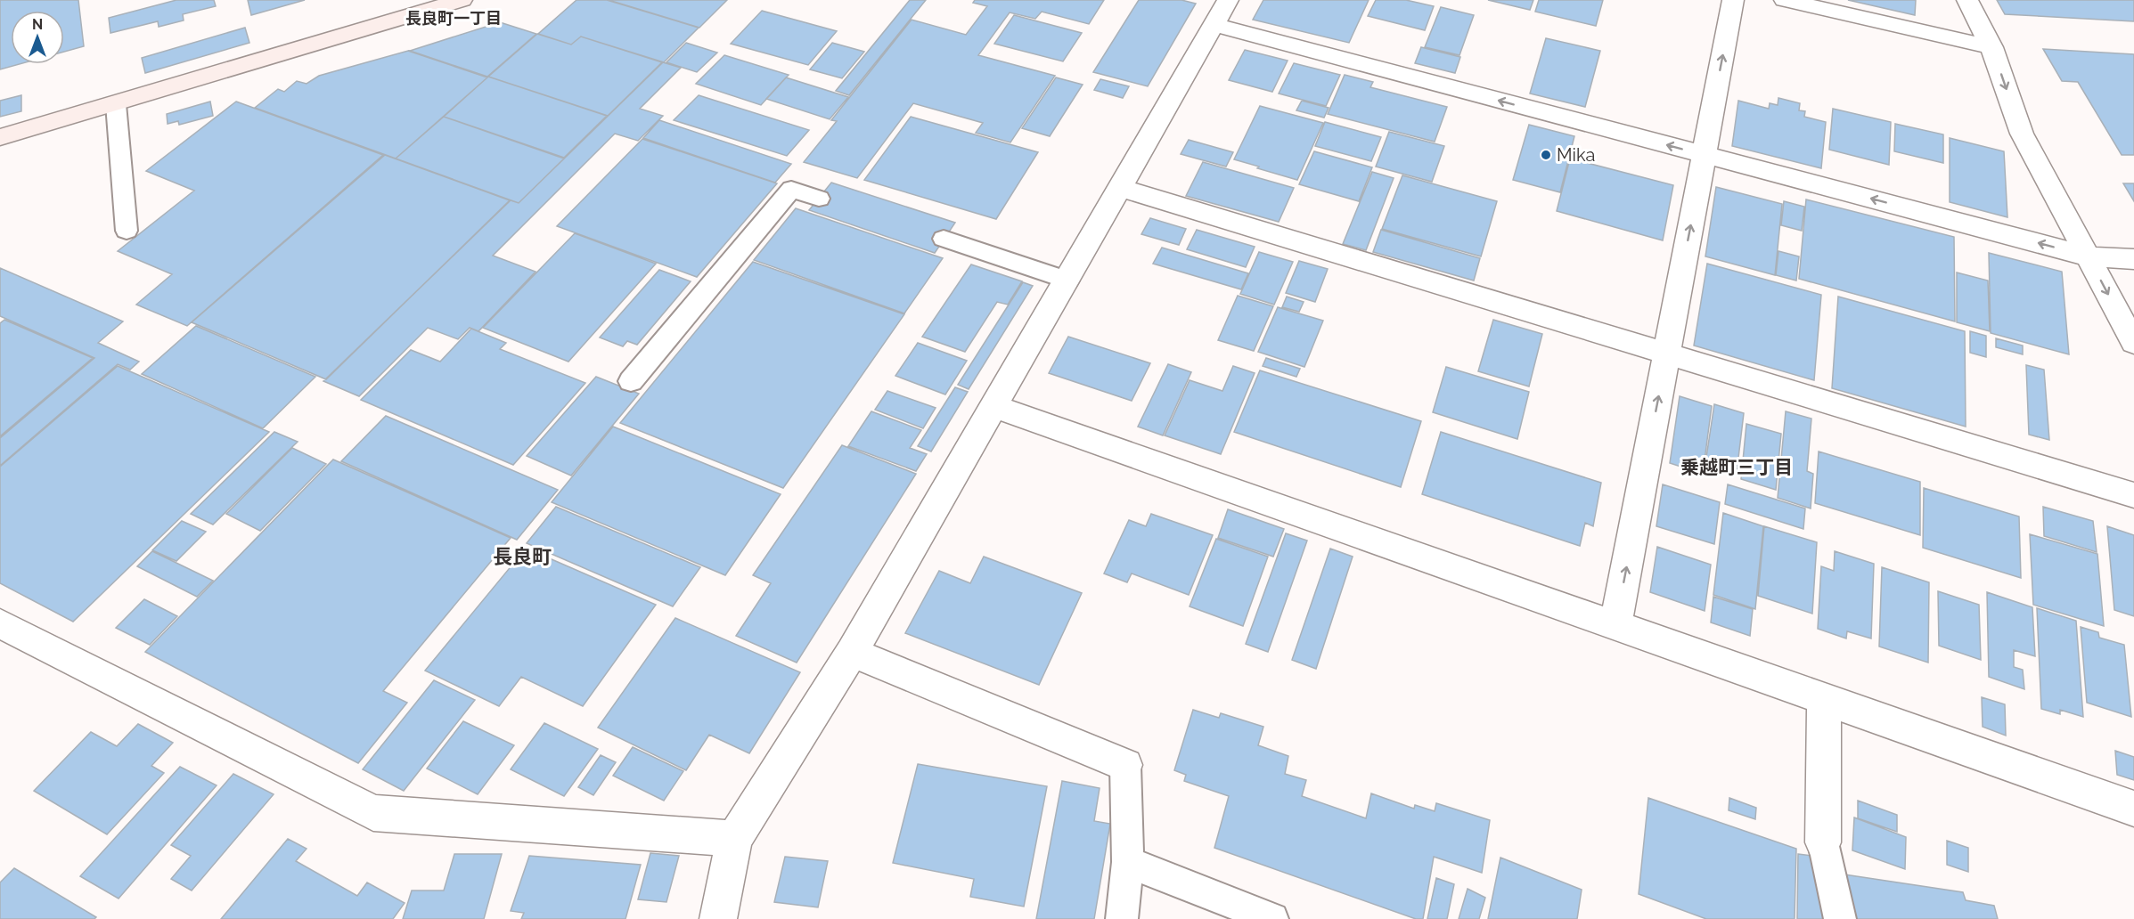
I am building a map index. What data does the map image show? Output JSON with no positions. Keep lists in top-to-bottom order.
{
  "districts": ["長良町一丁目", "乗越町三丁目", "長良町"],
  "places": ["Mika"],
  "north": "top"
}
